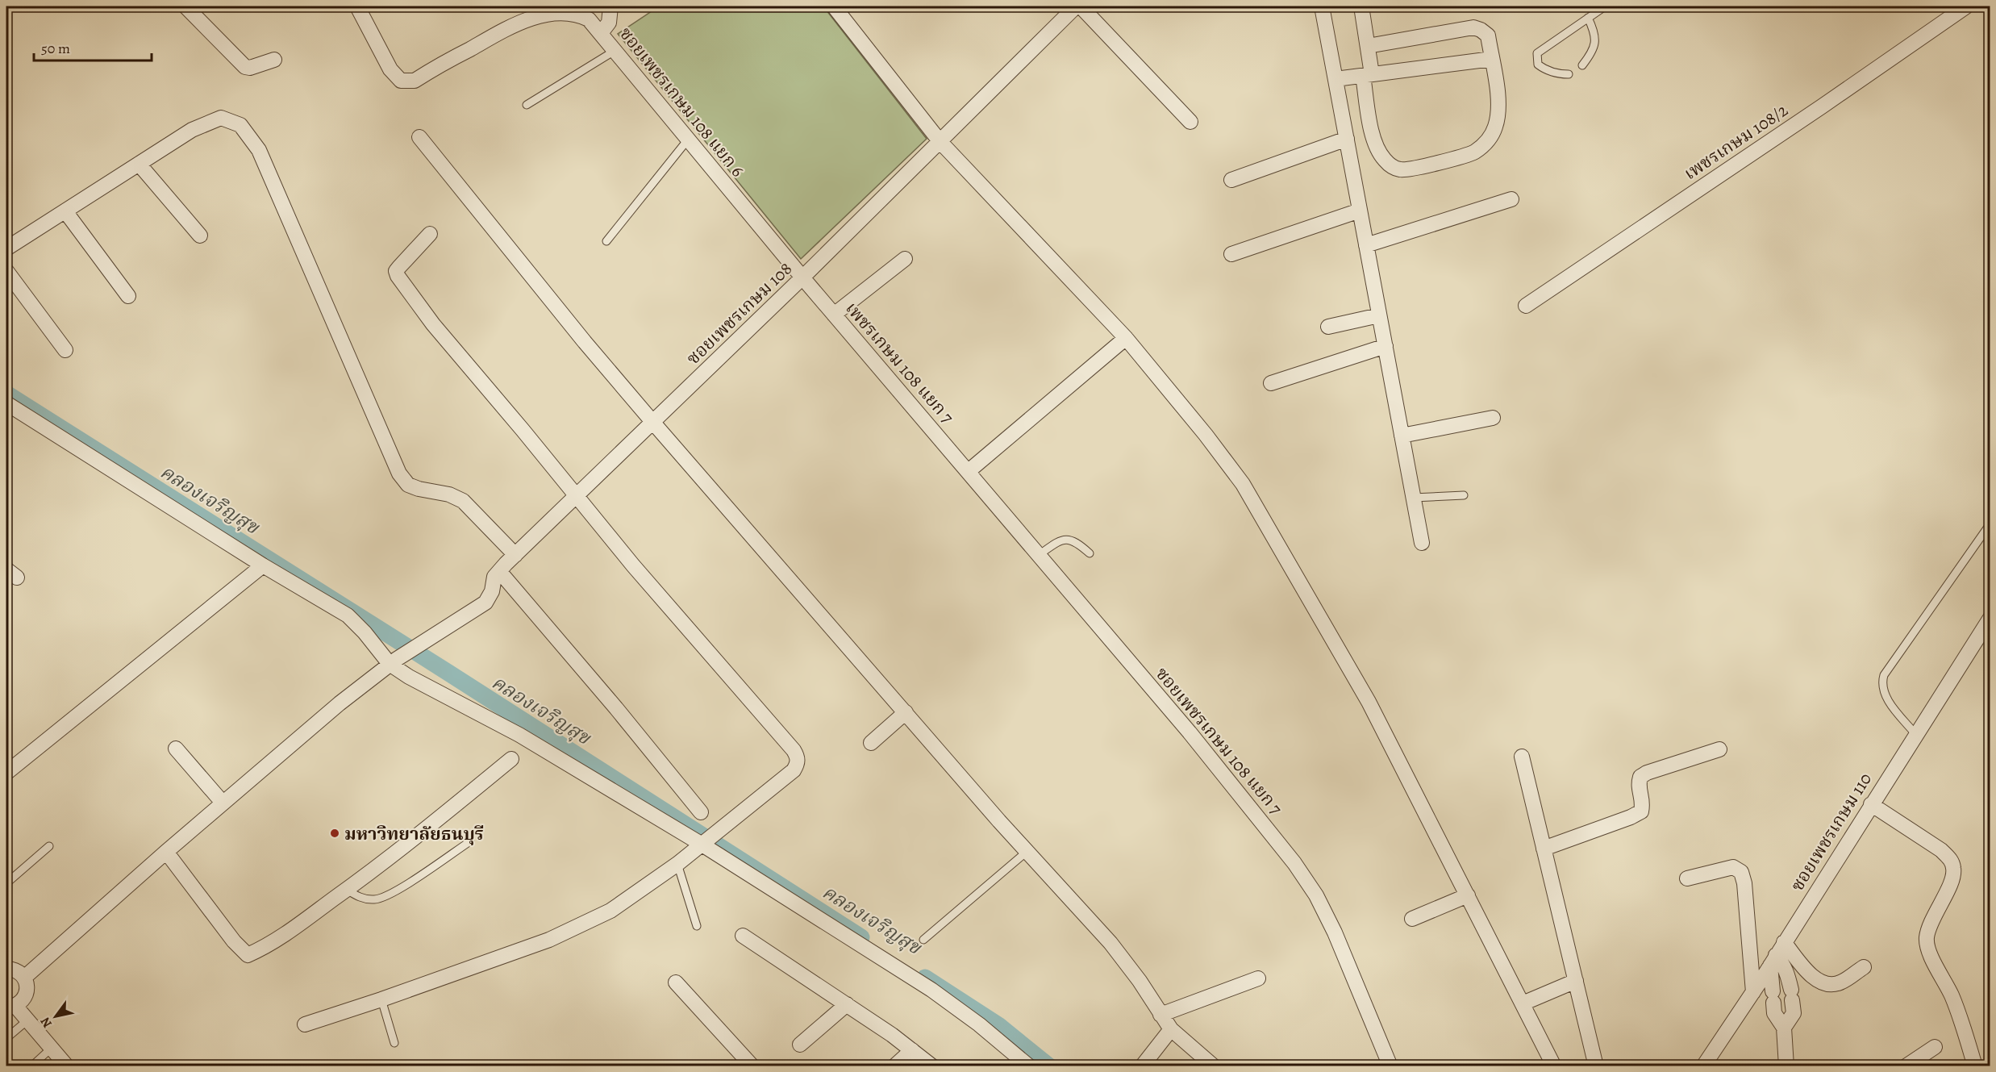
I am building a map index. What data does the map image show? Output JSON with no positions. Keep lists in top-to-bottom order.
{
  "streets": {
    "street": [
      "ซอยเพชรเกษม 108 แยก 6",
      "เพชรเกษม 108/2",
      "ซอยเพชรเกษม 108",
      "เพชรเกษม 108 แยก 7",
      "ซอยเพชรเกษม 108 แยก 7",
      "ซอยเพชรเกษม 110"
    ]
  },
  "crossings": [
    ["ซอยเพชรเกษม 108 แยก 6", "ซอยเพชรเกษม 108"],
    ["ซอยเพชรเกษม 108 แยก 6", "เพชรเกษม 108 แยก 7"],
    ["ซอยเพชรเกษม 108", "เพชรเกษม 108 แยก 7"],
    ["เพชรเกษม 108 แยก 7", "ซอยเพชรเกษม 108 แยก 7"]
  ],
  "water": ["คลองเจริญสุข"],
  "places": ["มหาวิทยาลัยธนบุรี"],
  "scale_bar": "50 m",
  "north": "bottom left"
}
